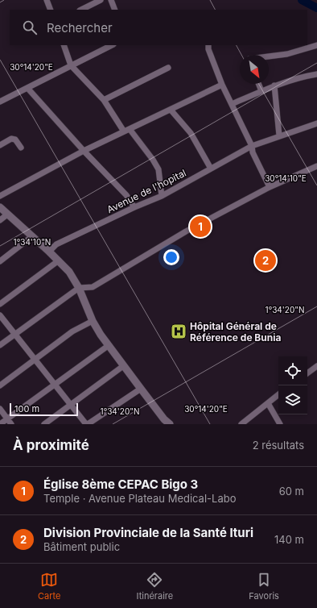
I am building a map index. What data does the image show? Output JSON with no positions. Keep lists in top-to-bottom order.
{
  "streets": {
    "street": ["Avenue de l'hopital"]
  },
  "places": {
    "hospital": ["Hôpital Général de Référence de Bunia"]
  },
  "scale_bar": "100 m",
  "north": "bottom right",
  "page": {
    "search": "Rechercher",
    "pins": ["1", "2"],
    "scale": "100 m",
    "heading": ["À proximité", "2 résultats"],
    "list": [
      {
        "mark": "1",
        "name": "Église 8ème CEPAC Bigo 3",
        "note": "Temple · Avenue Plateau Medical-Labo",
        "value": "60 m"
      },
      {
        "mark": "2",
        "name": "Division Provinciale de la Santé Ituri",
        "note": "Bâtiment public",
        "value": "140 m"
      }
    ],
    "nav": ["Carte", "Itinéraire", "Favoris"]
  },
  "coordinates": [
    "30°14'20\"E",
    "30°14'10\"E",
    "1°34'10\"N",
    "1°34'20\"N"
  ]
}
